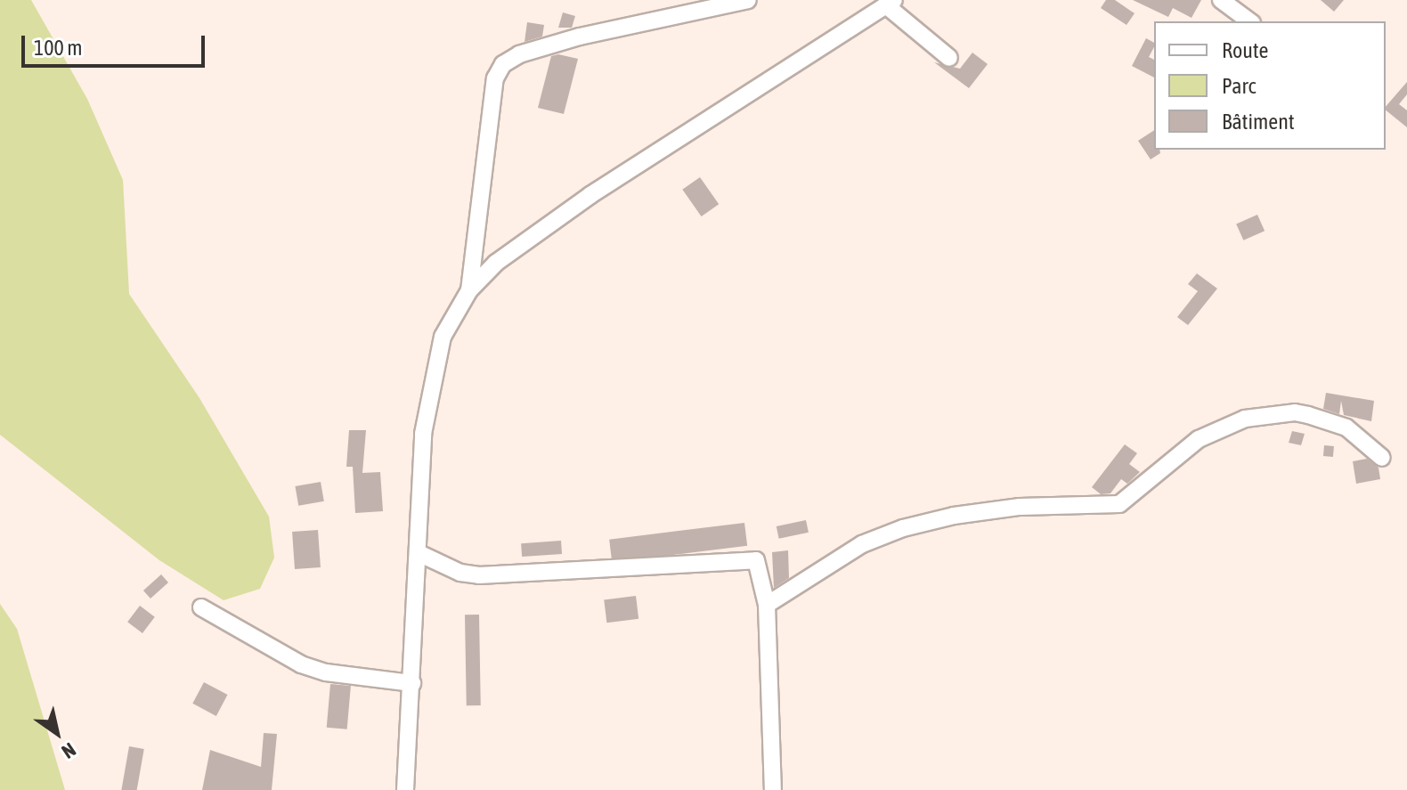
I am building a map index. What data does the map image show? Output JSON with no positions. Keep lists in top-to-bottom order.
{
  "legend": ["Route", "Parc", "Bâtiment"],
  "scale_bar": "100 m",
  "north": "bottom right"
}
